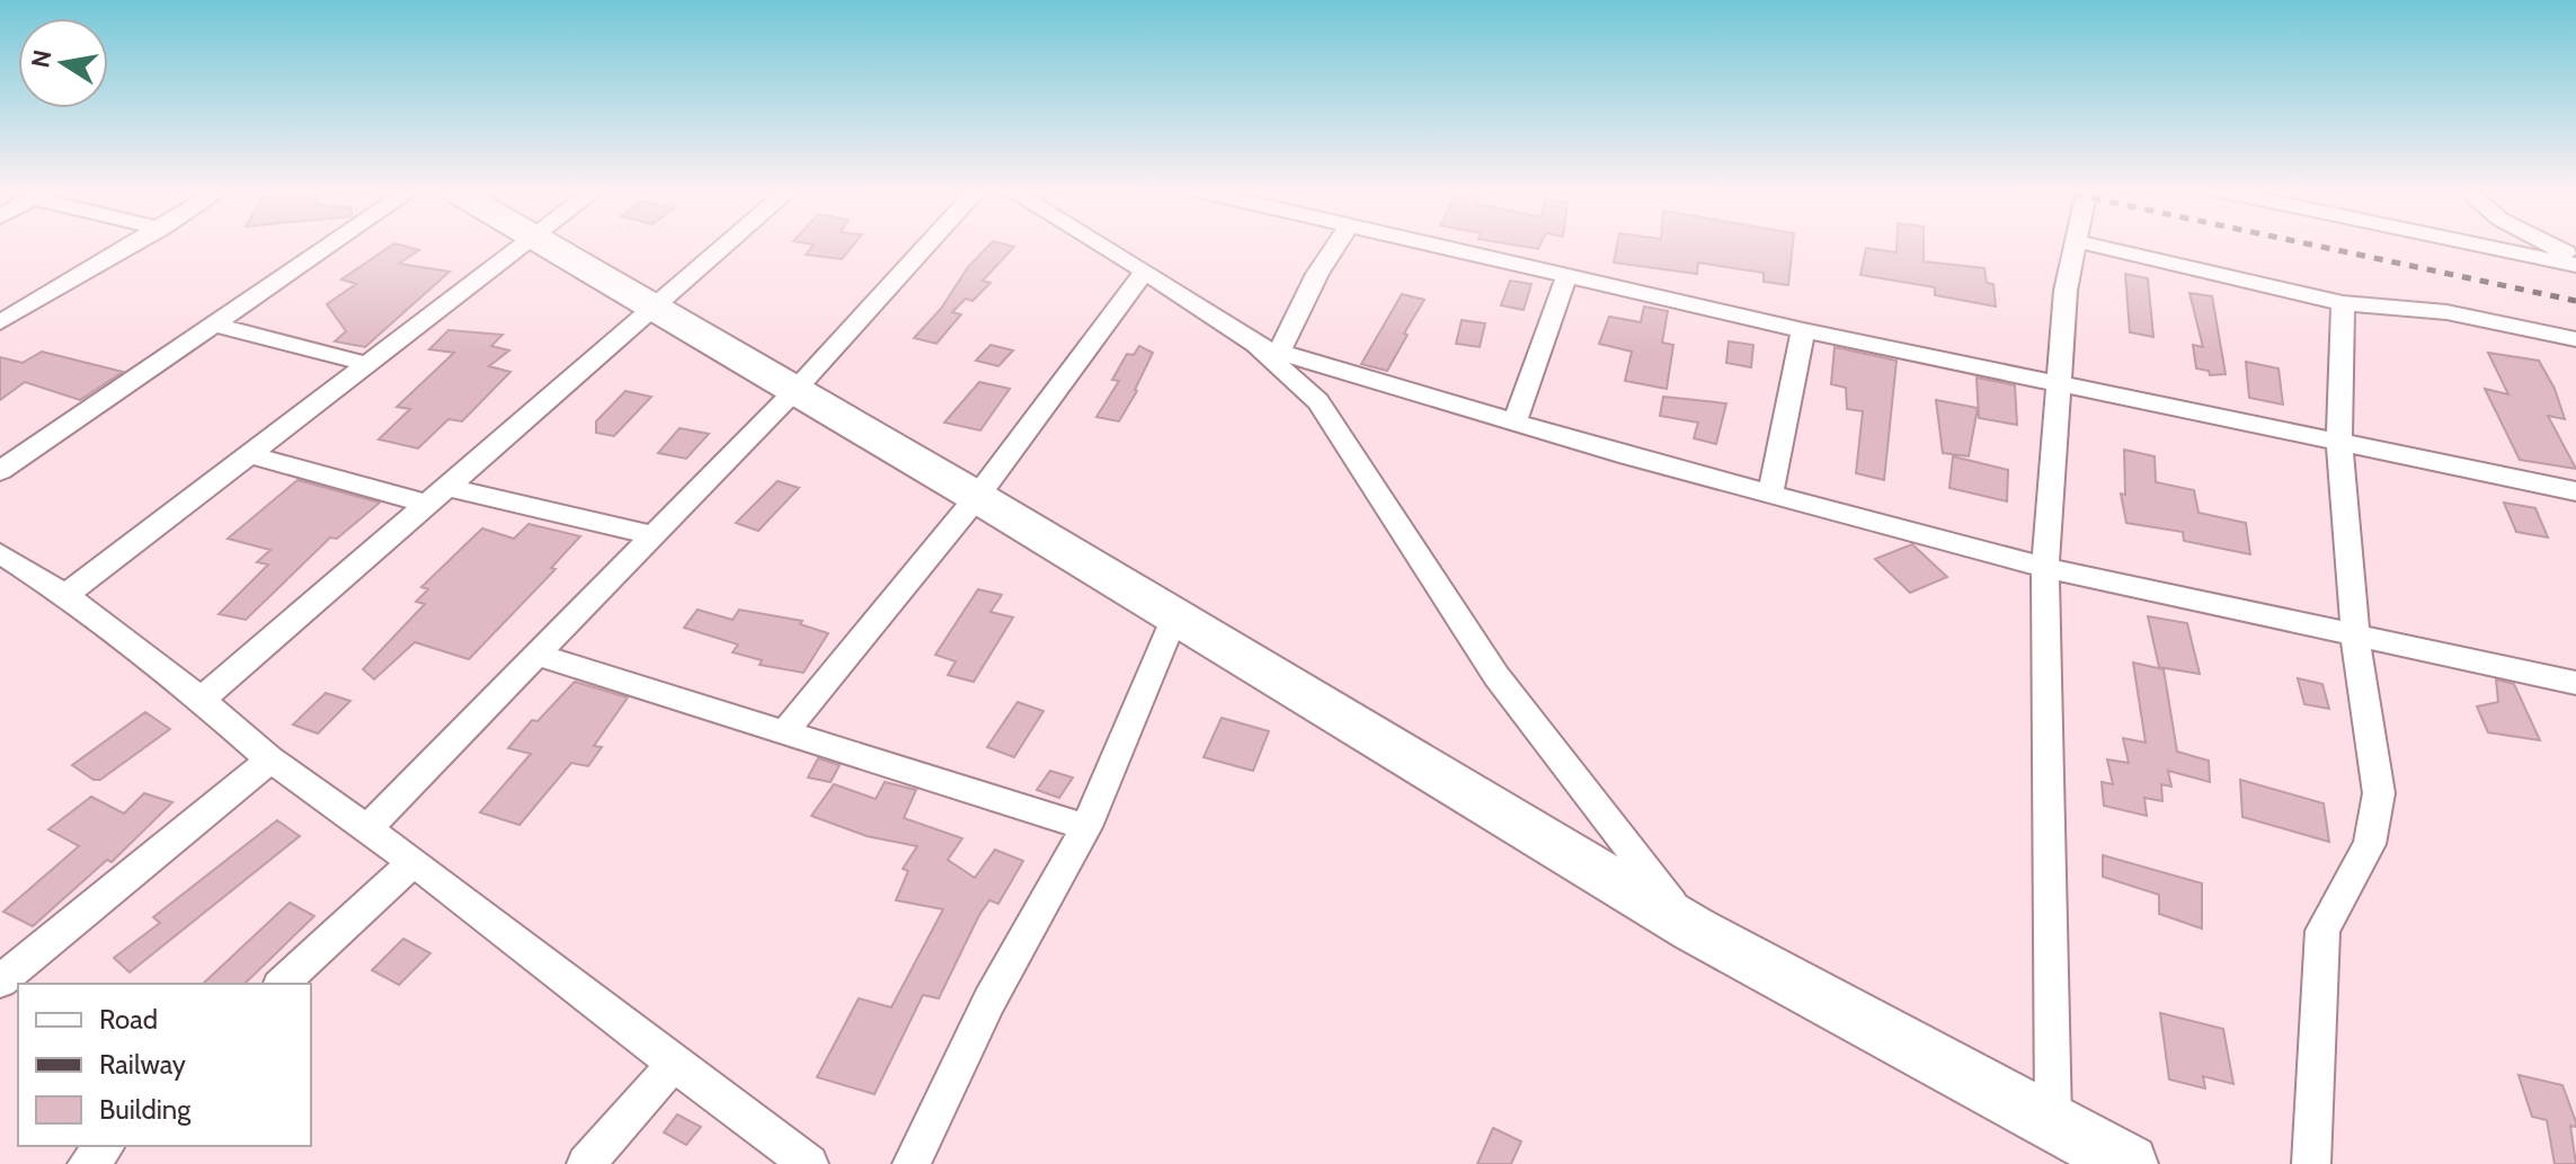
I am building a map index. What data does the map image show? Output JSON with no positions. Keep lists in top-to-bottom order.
{
  "legend": ["Road", "Railway", "Building"],
  "north": "left"
}
